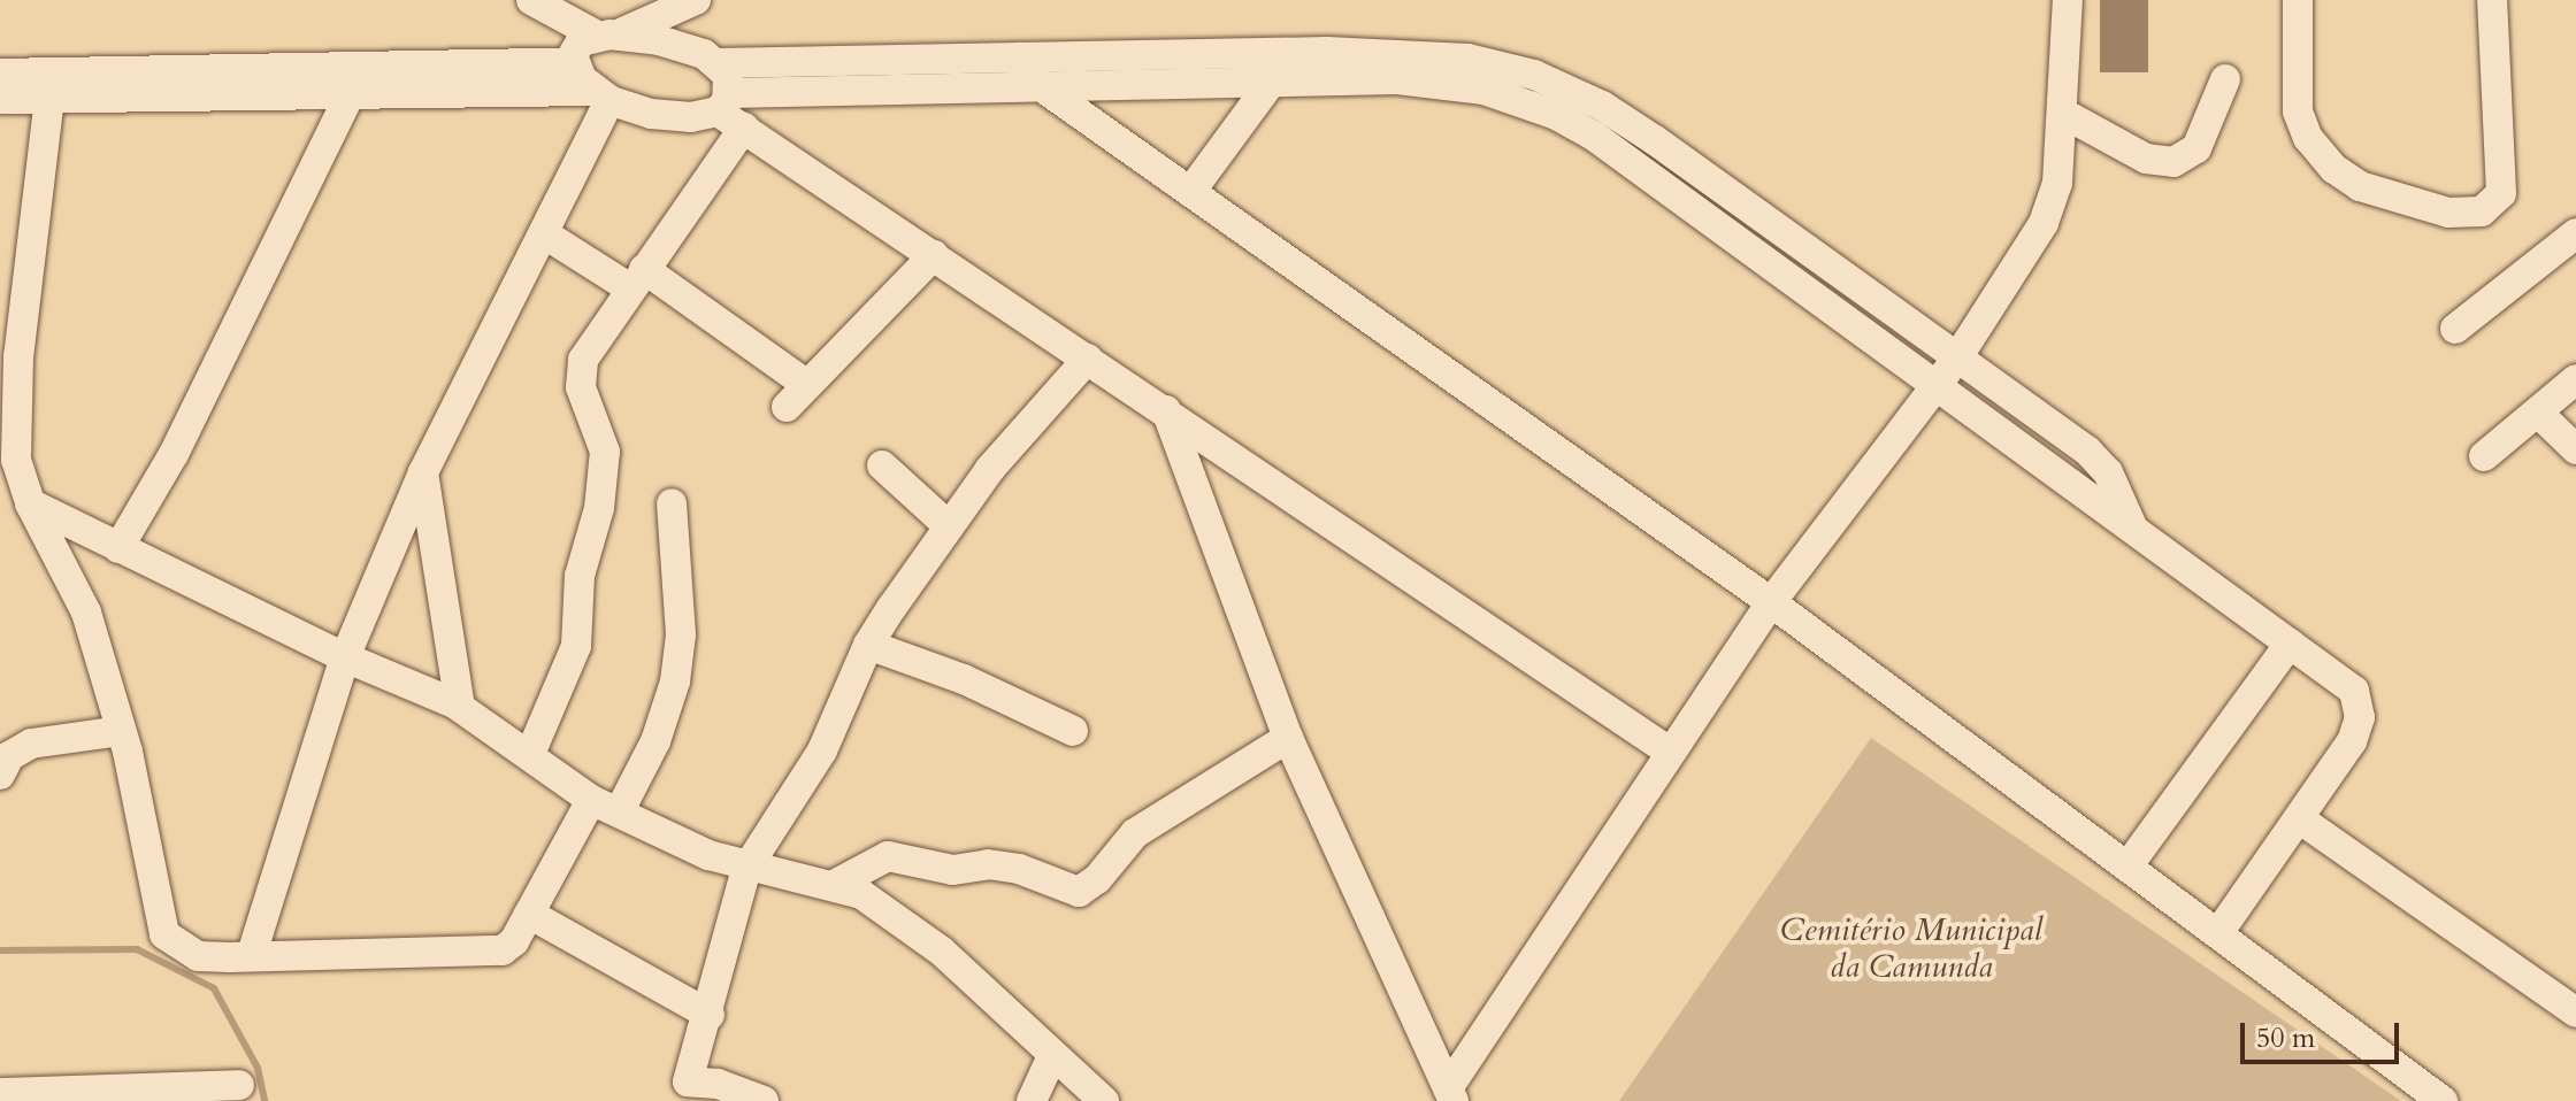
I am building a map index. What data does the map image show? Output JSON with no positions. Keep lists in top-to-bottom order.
{
  "parks": ["Cemitério Municipal da Camunda"],
  "scale_bar": "50 m"
}
